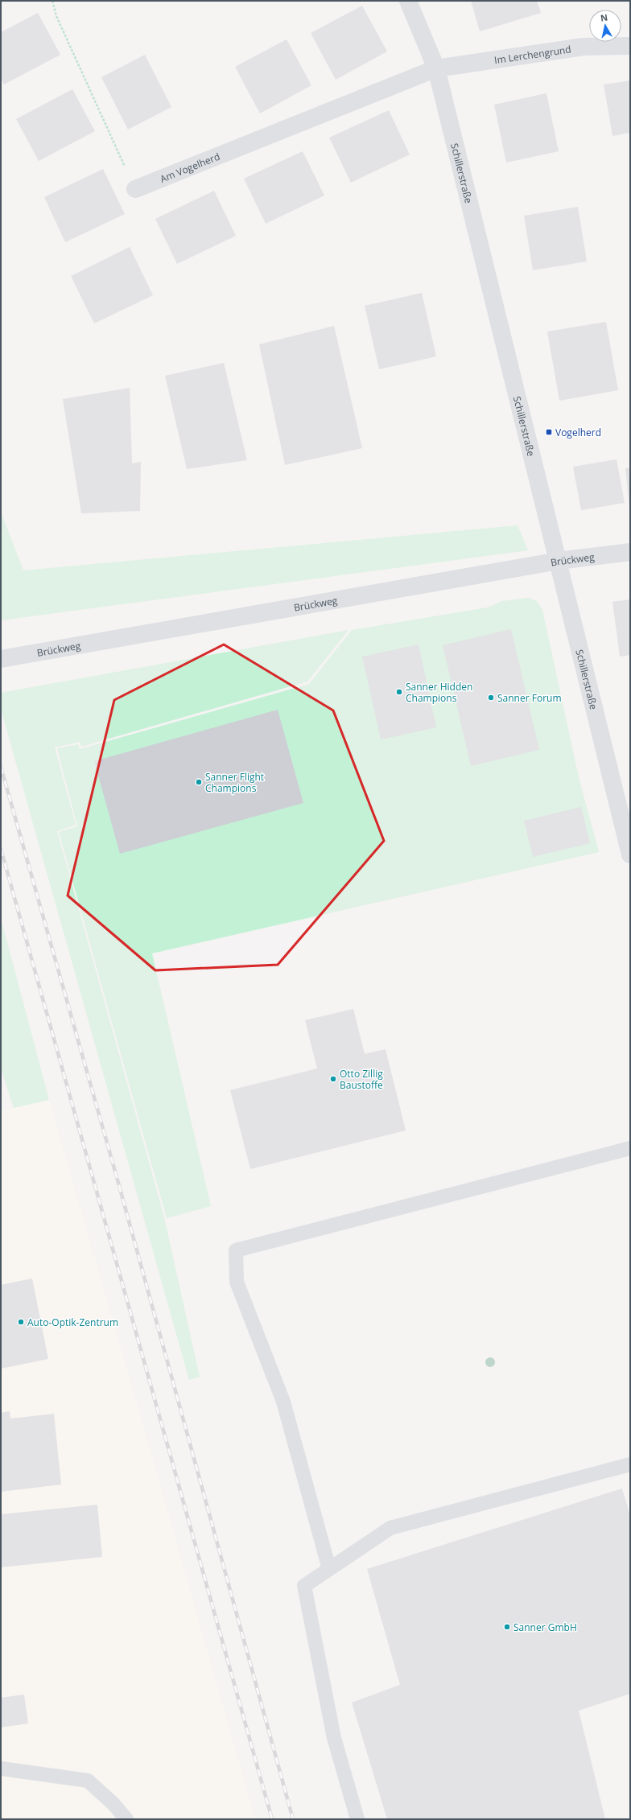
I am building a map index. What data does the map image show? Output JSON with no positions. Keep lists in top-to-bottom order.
{
  "streets": {
    "street": [
      "Im Lerchengrund",
      "Am Vogelherd",
      "Schillerstraße",
      "Brückweg"
    ]
  },
  "crossings": [
    ["Im Lerchengrund", "Am Vogelherd"],
    ["Im Lerchengrund", "Schillerstraße"],
    ["Am Vogelherd", "Schillerstraße"],
    ["Schillerstraße", "Brückweg"]
  ],
  "places": {
    "transit": ["Vogelherd"],
    "other": [
      "Sanner Hidden Champions",
      "Sanner Forum",
      "Sanner Flight Champions",
      "Otto Zillig Baustoffe",
      "Auto-Optik-Zentrum",
      "Sanner GmbH"
    ]
  },
  "north": "top"
}
